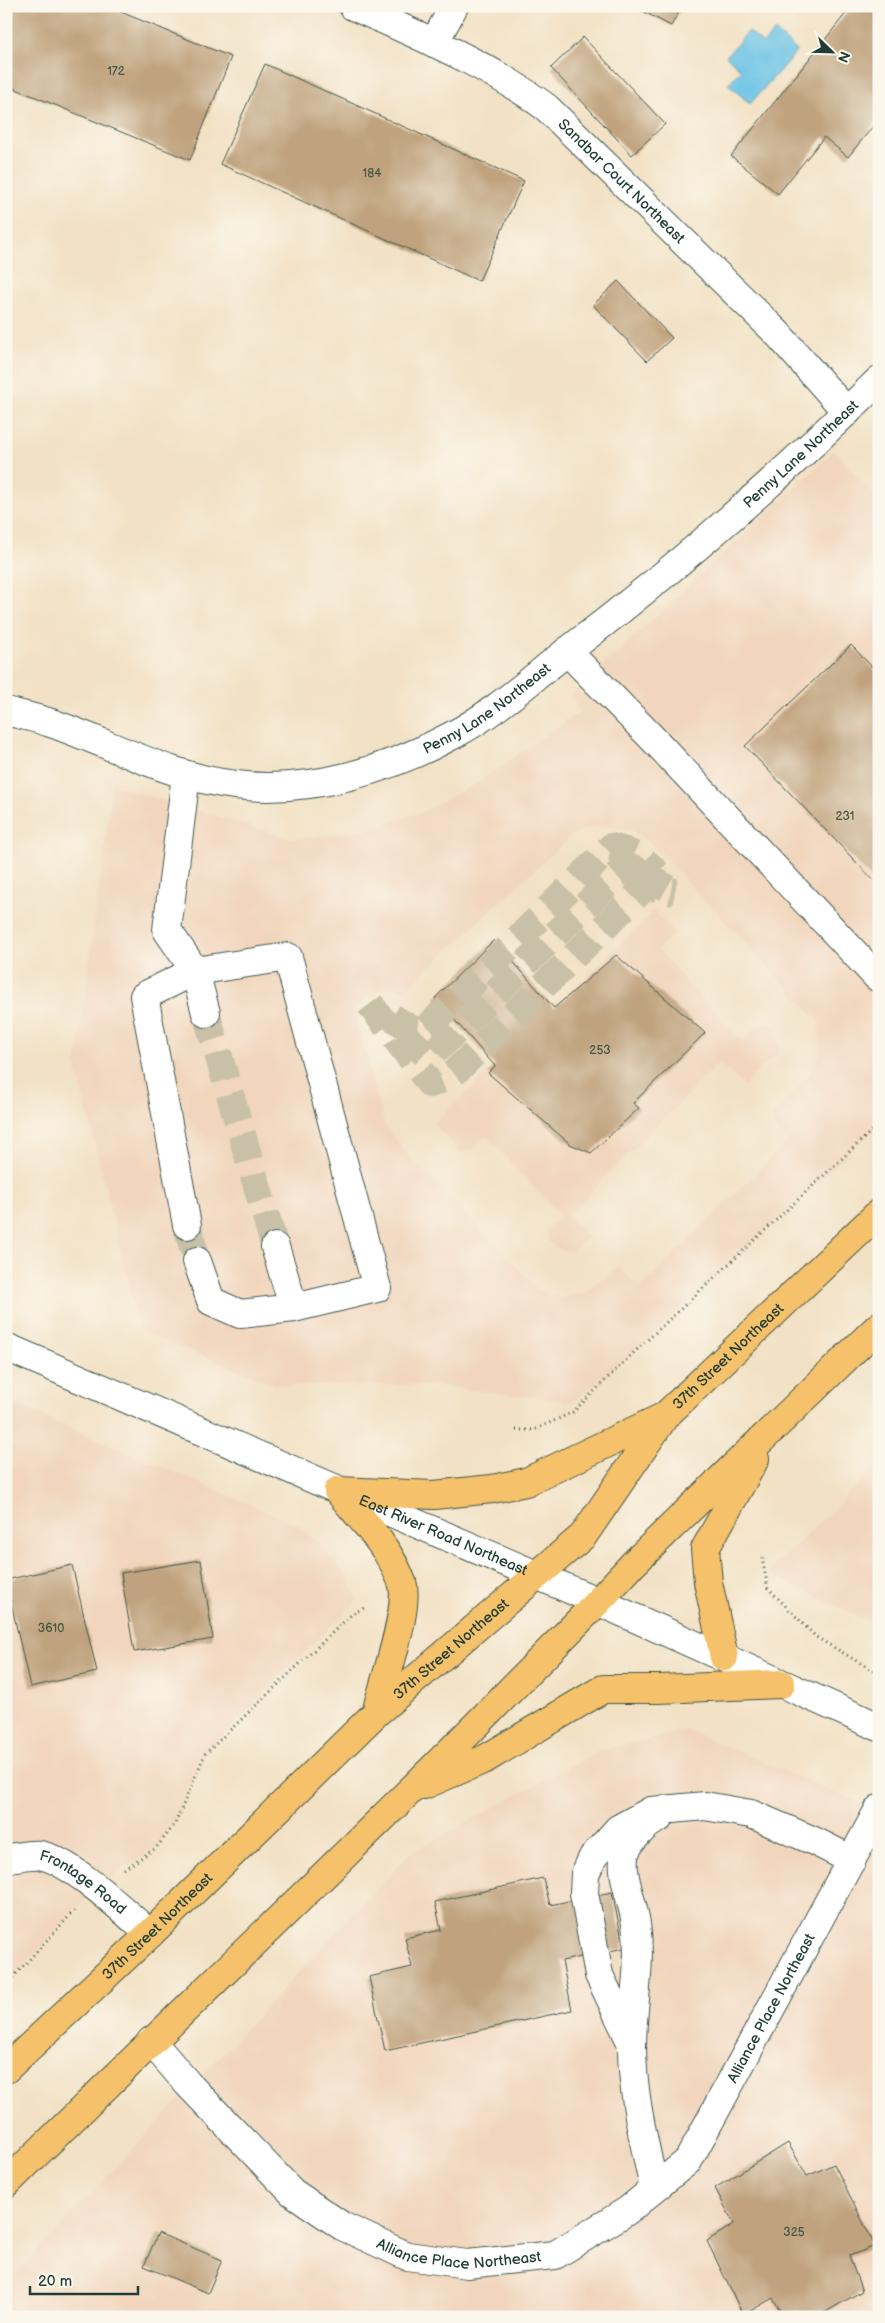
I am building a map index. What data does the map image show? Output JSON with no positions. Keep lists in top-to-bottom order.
{
  "streets": {
    "main road": ["37th Street Northeast"],
    "street": [
      "Sandbar Court Northeast",
      "Penny Lane Northeast",
      "East River Road Northeast",
      "Frontage Road",
      "Alliance Place Northeast"
    ]
  },
  "crossings": [
    ["Sandbar Court Northeast", "Penny Lane Northeast"],
    ["37th Street Northeast", "East River Road Northeast"],
    ["37th Street Northeast", "Frontage Road"]
  ],
  "house_numbers": [
    "172",
    "184",
    "231",
    "253",
    "3610",
    "325"
  ],
  "scale_bar": "20 m",
  "north": "bottom right"
}
